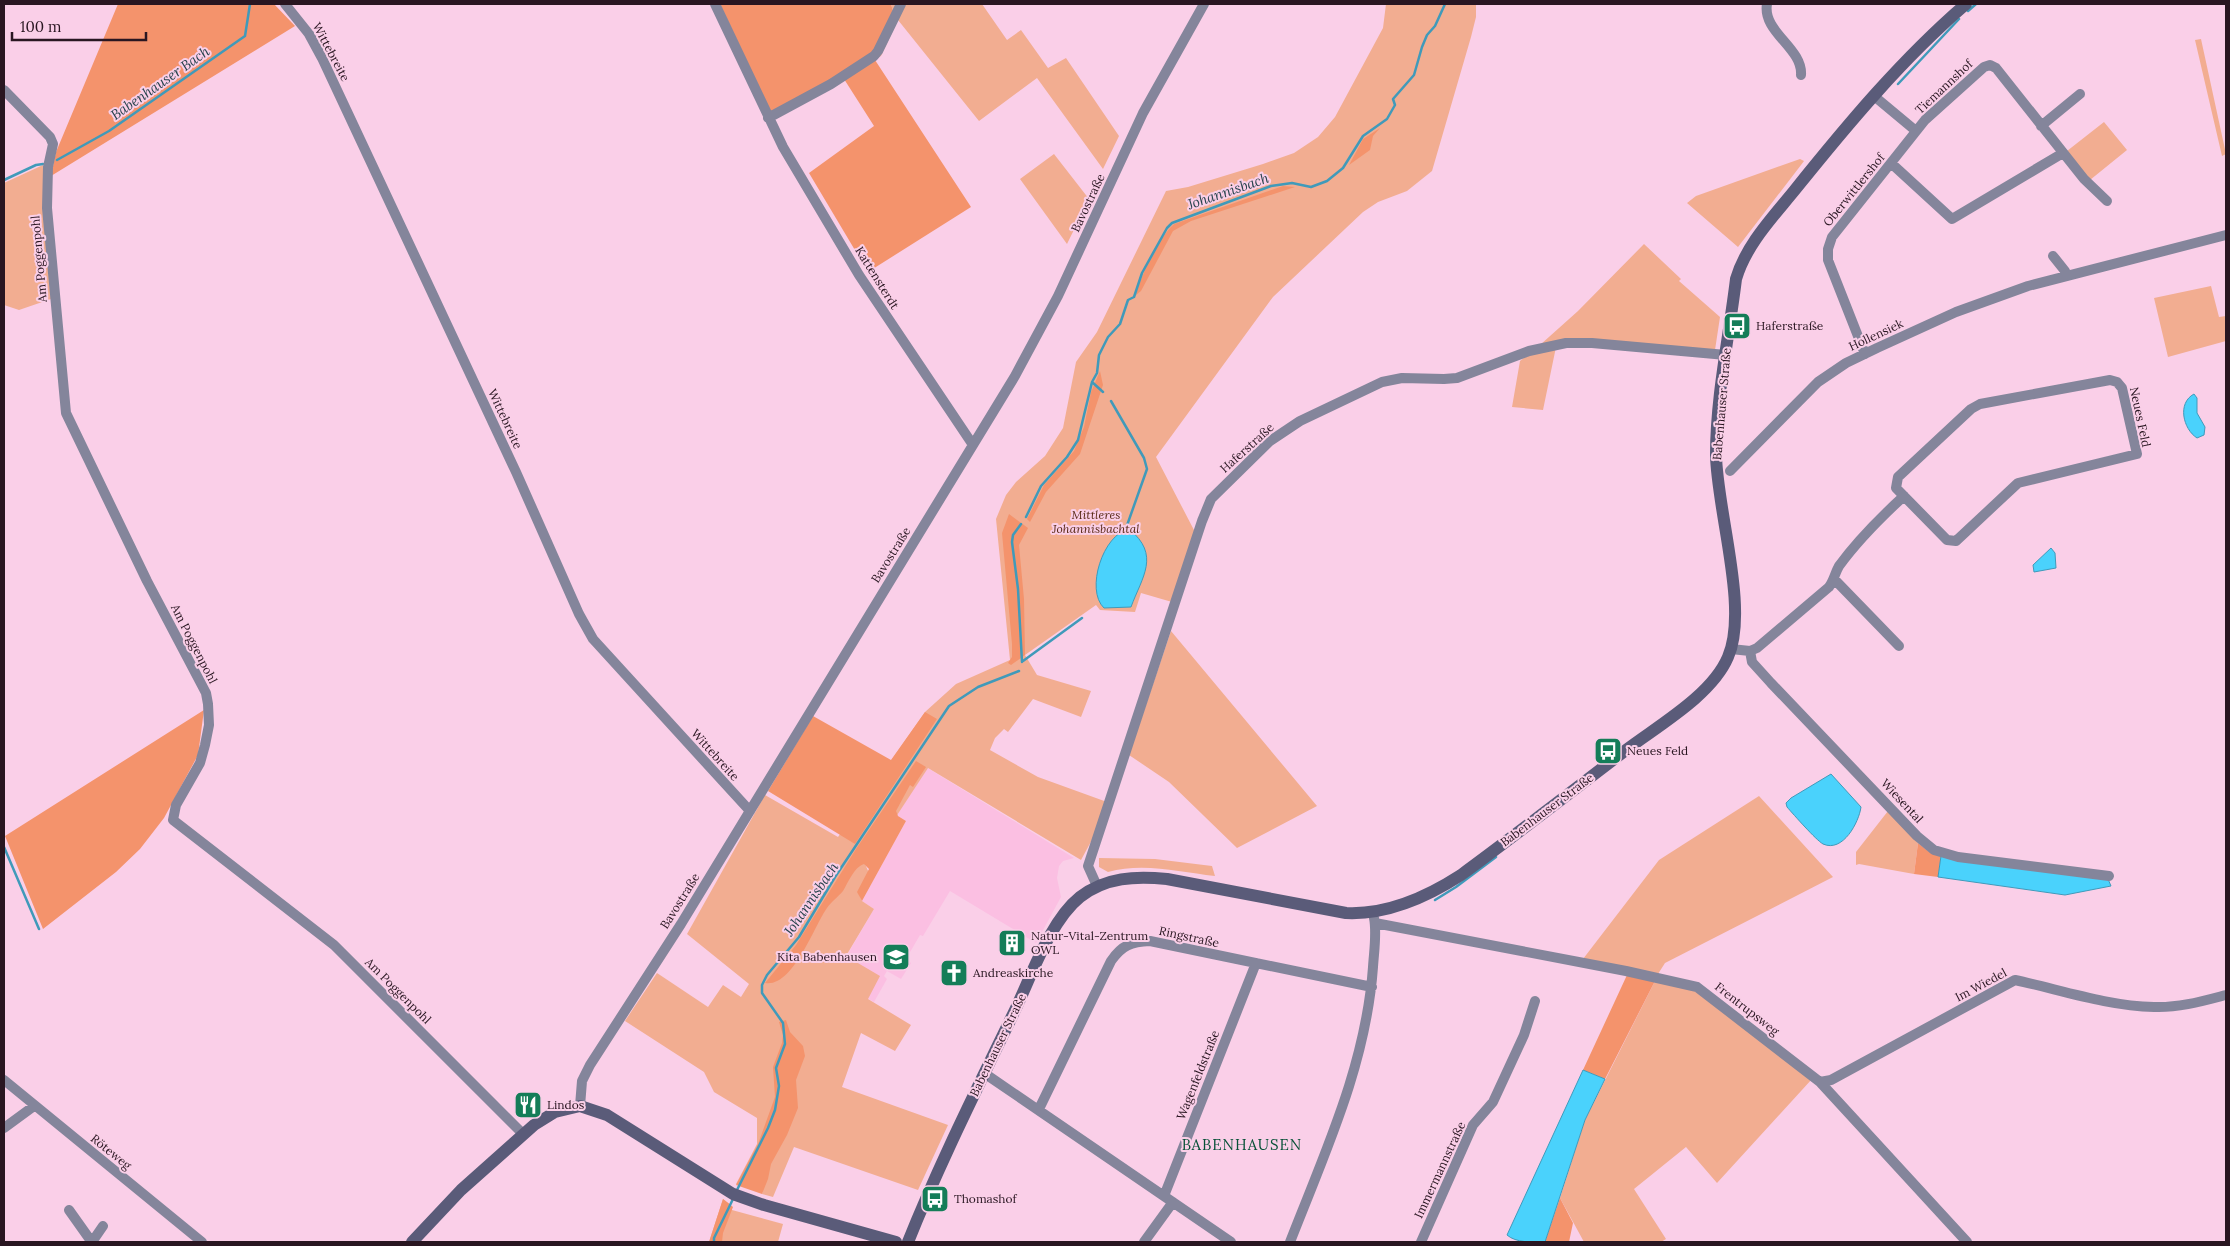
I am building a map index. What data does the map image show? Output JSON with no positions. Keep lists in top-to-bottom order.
{
  "streets": {
    "main road": ["Babenhauser Straße"],
    "street": [
      "Wittebreite",
      "Tiemannshof",
      "Oberwittlershof",
      "Bavostraße",
      "Am Poggenpohl",
      "Kattensterdt",
      "Hollensiek",
      "Neues Feld",
      "Haferstraße",
      "Wiesental",
      "Ringstraße",
      "Im Wiedel",
      "Frentrupsweg",
      "Wagenfeldstraße",
      "Röteweg",
      "Immermannstraße"
    ]
  },
  "crossings": [
    ["Wittebreite", "Bavostraße"],
    ["Tiemannshof", "Oberwittlershof"],
    ["Tiemannshof", "Babenhauser Straße"],
    ["Oberwittlershof", "Hollensiek"],
    ["Bavostraße", "Kattensterdt"],
    ["Babenhauser Straße", "Haferstraße"],
    ["Babenhauser Straße", "Frentrupsweg"],
    ["Ringstraße", "Wagenfeldstraße"],
    ["Im Wiedel", "Frentrupsweg"]
  ],
  "districts": ["BABENHAUSEN"],
  "water": ["Babenhauser Bach", "Johannisbach"],
  "parks": ["Mittleres Johannisbachtal"],
  "places": {
    "bus stop": ["Haferstraße", "Neues Feld", "Thomashof"],
    "building": ["Natur-Vital-Zentrum OWL"],
    "school or university": ["Kita Babenhausen"],
    "church": ["Andreaskirche"],
    "restaurant": ["Lindos"]
  },
  "scale_bar": "100 m"
}
